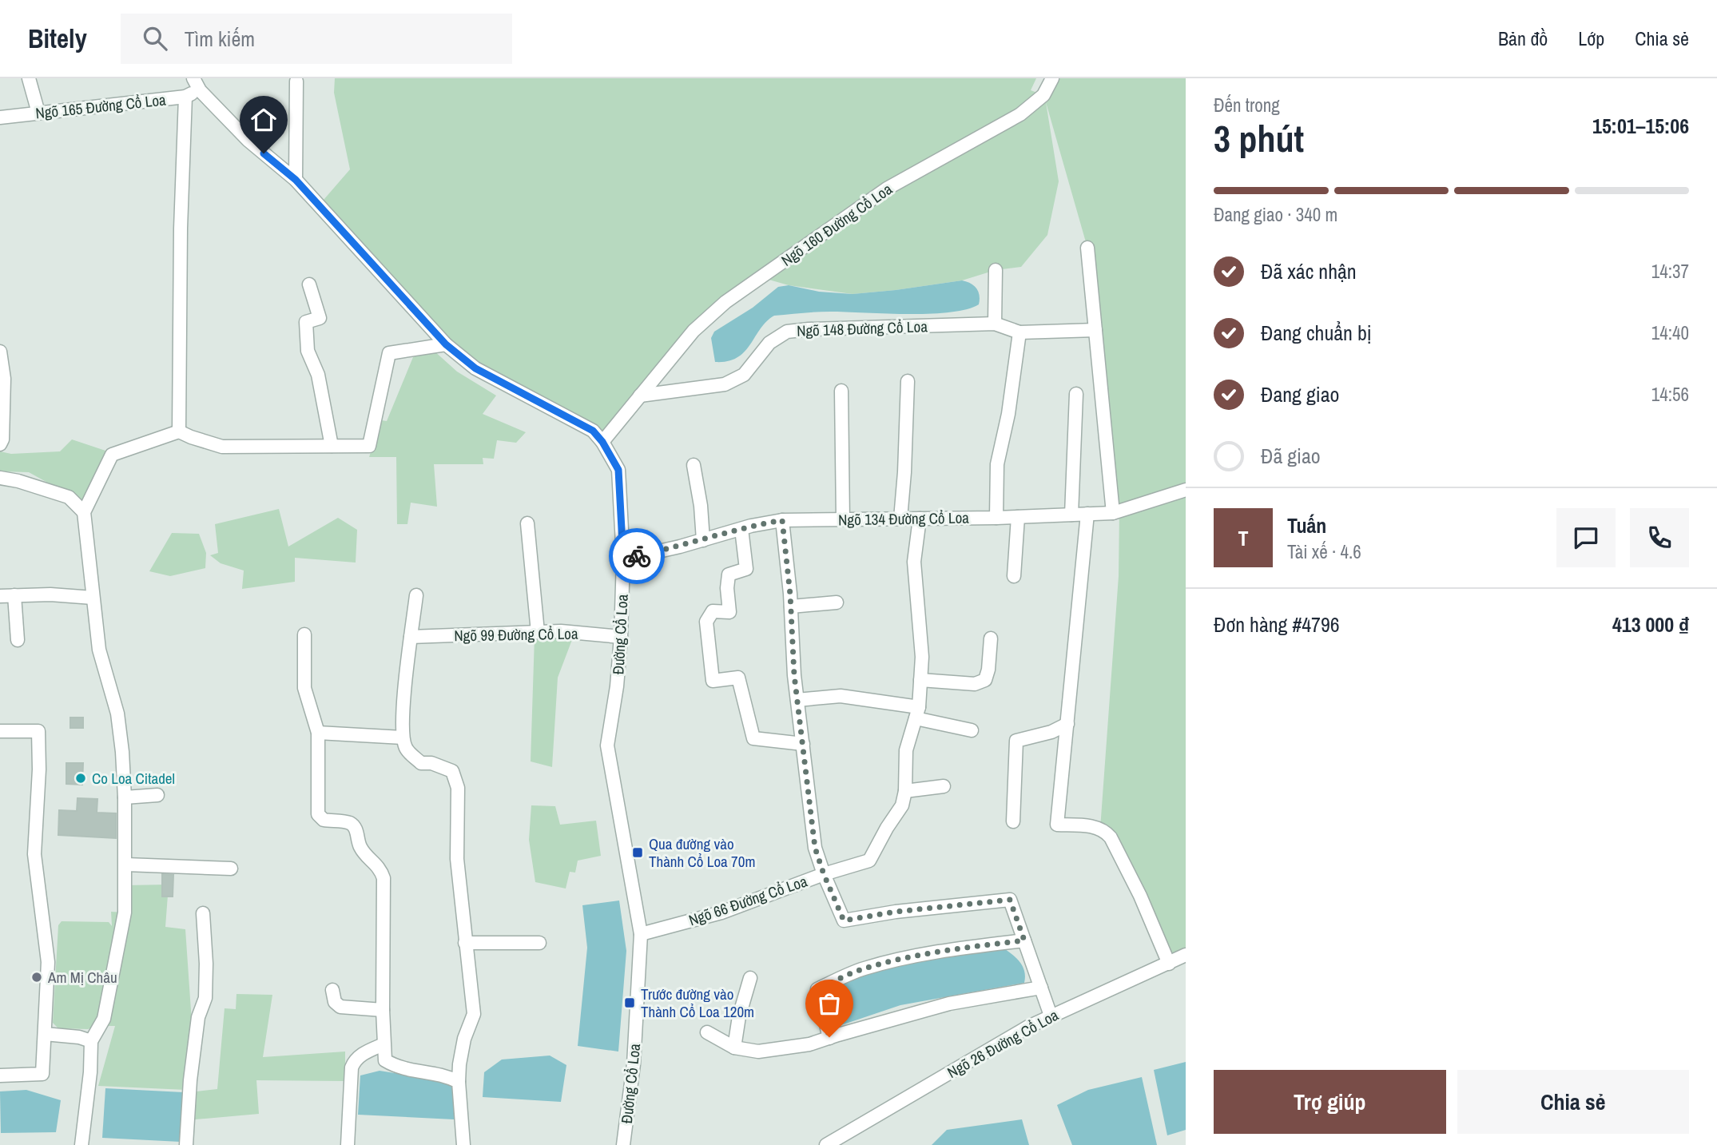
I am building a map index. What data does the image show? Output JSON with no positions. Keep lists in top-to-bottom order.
{
  "streets": {
    "street": [
      "Ngõ 165 Đường Cổ Loa",
      "Ngõ 160 Đường Cổ Loa",
      "Ngõ 148 Đường Cổ Loa",
      "Ngõ 134 Đường Cổ Loa",
      "Ngõ 99 Đường Cổ Loa",
      "Đường Cổ Loa",
      "Ngõ 66 Đường Cổ Loa",
      "Ngõ 26 Đường Cổ Loa"
    ]
  },
  "crossings": [
    ["Ngõ 165 Đường Cổ Loa", "Đường Cổ Loa"],
    ["Ngõ 160 Đường Cổ Loa", "Ngõ 148 Đường Cổ Loa"],
    ["Ngõ 134 Đường Cổ Loa", "Đường Cổ Loa"],
    ["Ngõ 134 Đường Cổ Loa", "Ngõ 66 Đường Cổ Loa"],
    ["Ngõ 99 Đường Cổ Loa", "Đường Cổ Loa"],
    ["Đường Cổ Loa", "Ngõ 66 Đường Cổ Loa"]
  ],
  "places": {
    "other": ["Co Loa Citadel", "Am Mị Châu"],
    "transit": ["Qua đường vào Thành Cổ Loa 70m", "Trước đường vào Thành Cổ Loa 120m"]
  },
  "page": {
    "header": "Bitely",
    "search": "Tìm kiếm",
    "nav": ["Bản đồ", "Lớp", "Chia sẻ"],
    "heading": ["3 phút", "Đến trong", "15:01–15:06"],
    "panel": [
      "Tuấn",
      "Tài xế · 4.6",
      "Đơn hàng #4796",
      "413 000 ₫"
    ],
    "bar": "Đang giao · 340 m",
    "list": [
      ["Đã xác nhận", "14:37"],
      ["Đang chuẩn bị", "14:40"],
      ["Đang giao", "14:56"],
      "Đã giao"
    ],
    "round": "T",
    "buttons": ["Trợ giúp", "Chia sẻ"]
  }
}
